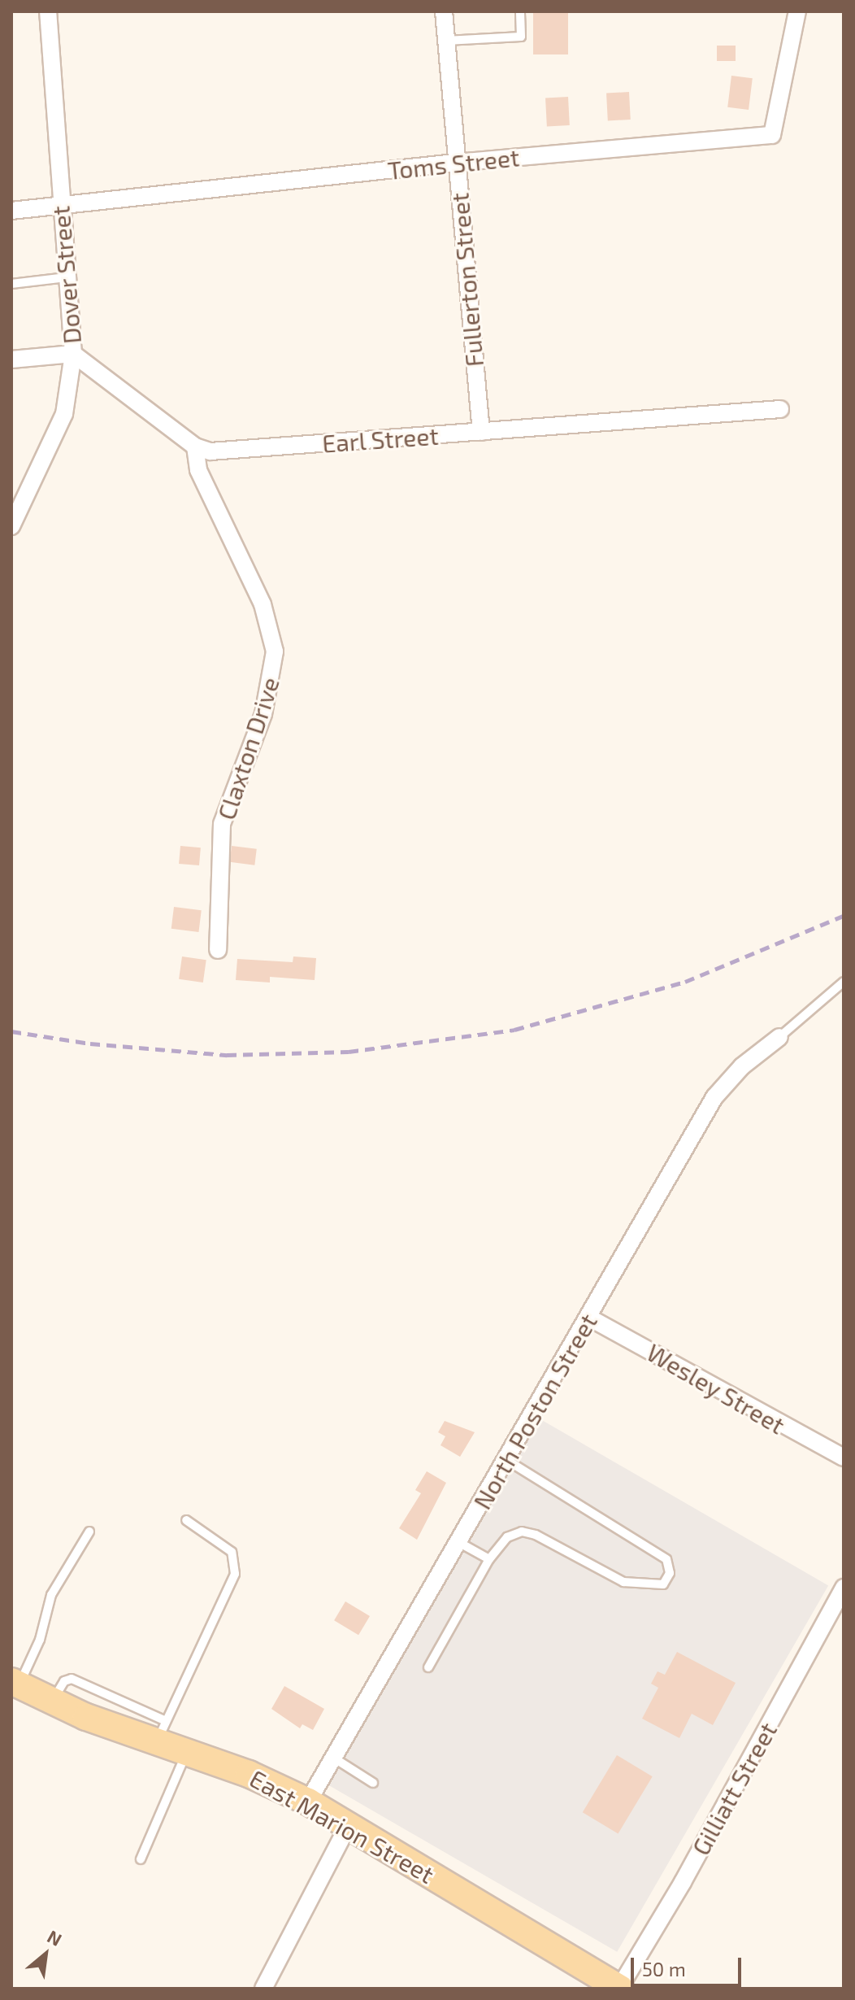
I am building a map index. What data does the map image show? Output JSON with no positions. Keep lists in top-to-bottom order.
{
  "streets": {
    "main road": ["East Marion Street"],
    "street": [
      "Toms Street",
      "Dover Street",
      "Fullerton Street",
      "Earl Street",
      "Claxton Drive",
      "Wesley Street",
      "North Poston Street",
      "Gilliatt Street"
    ]
  },
  "crossings": [
    ["Toms Street", "Dover Street"],
    ["Toms Street", "Fullerton Street"],
    ["Fullerton Street", "Earl Street"],
    ["Earl Street", "Claxton Drive"],
    ["Wesley Street", "North Poston Street"],
    ["North Poston Street", "East Marion Street"],
    ["Gilliatt Street", "East Marion Street"]
  ],
  "scale_bar": "50 m",
  "north": "top right"
}
